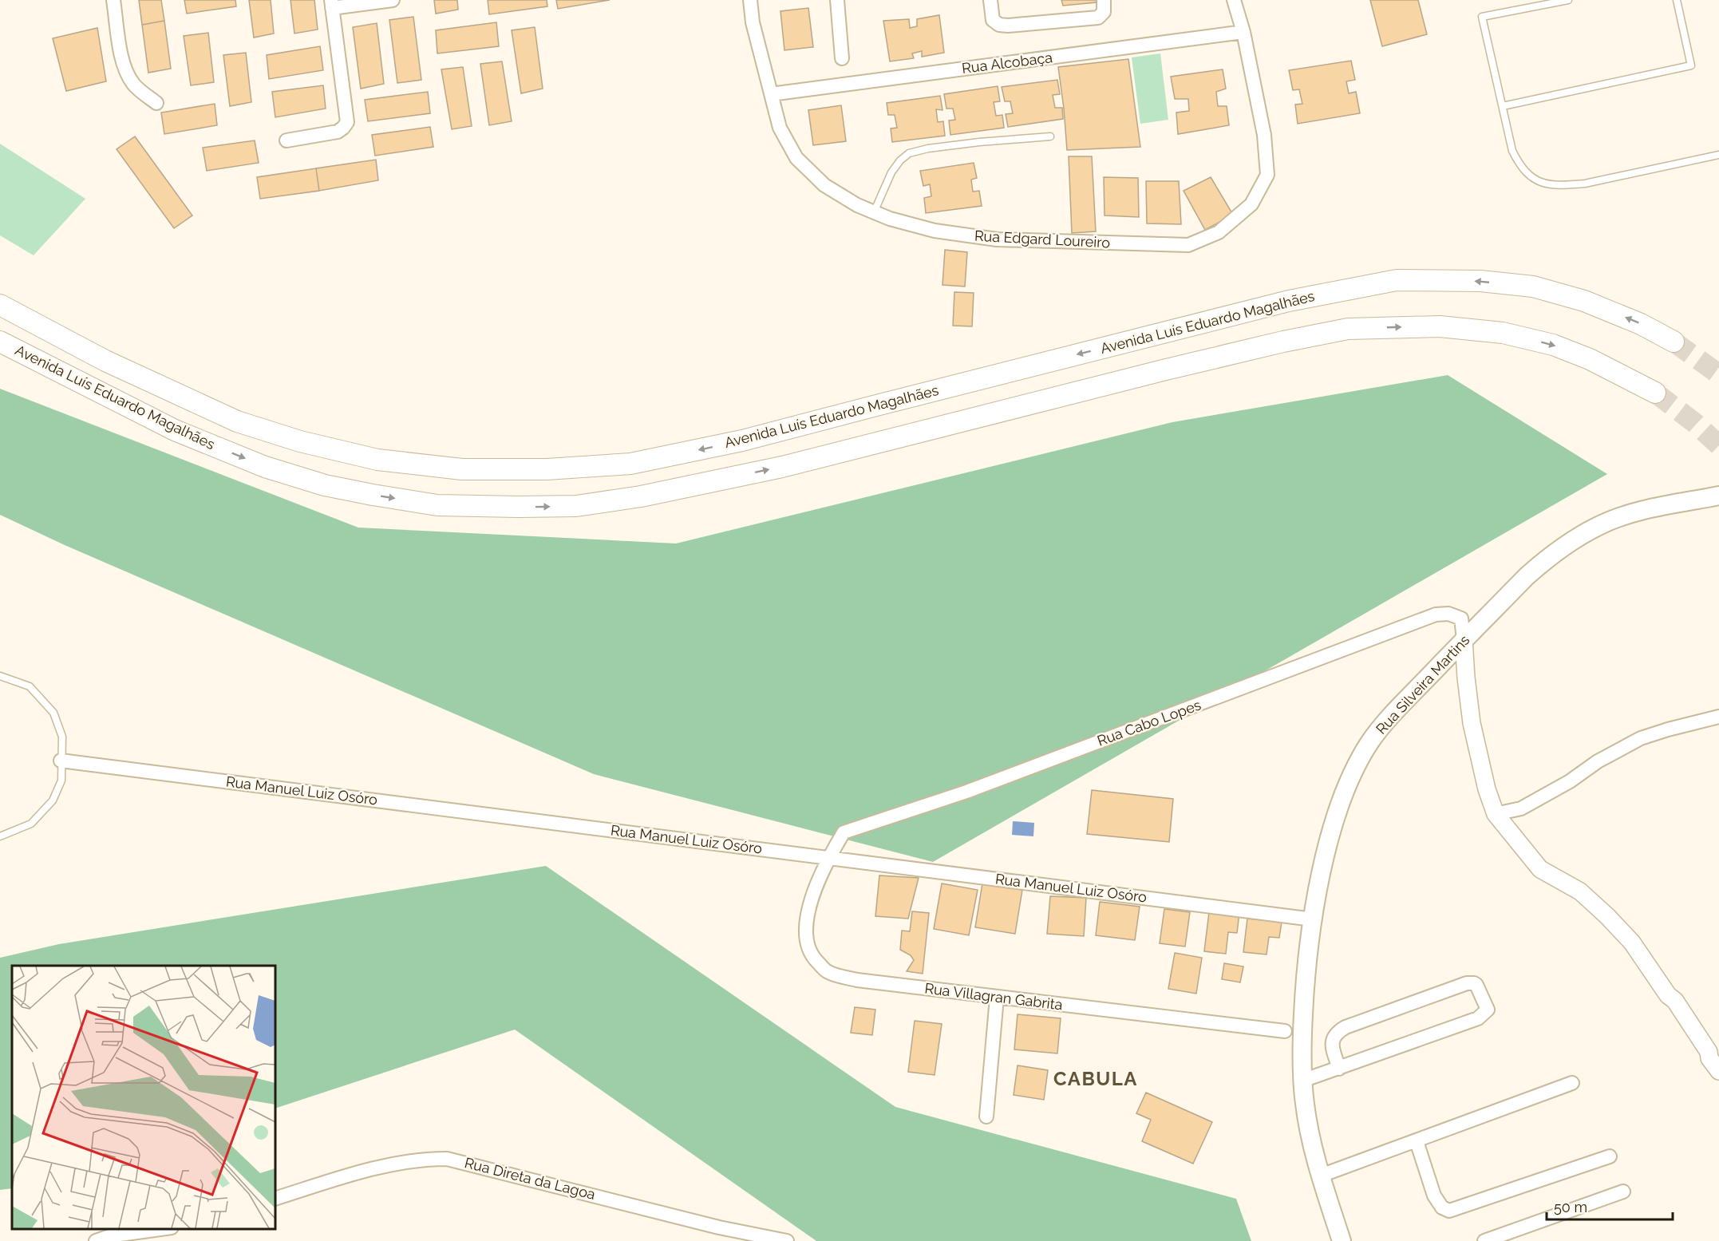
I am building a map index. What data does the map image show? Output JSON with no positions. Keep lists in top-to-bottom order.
{
  "streets": {
    "main road": ["Avenida Luís Eduardo Magalhães", "Rua Silveira Martins"],
    "street": [
      "Rua Alcobaça",
      "Rua Edgard Loureiro",
      "Rua Cabo Lopes",
      "Rua Manuel Luiz Osóro",
      "Rua Villagran Gabrita",
      "Rua Direta da Lagoa"
    ]
  },
  "crossings": [
    ["Rua Alcobaça", "Rua Edgard Loureiro"],
    ["Rua Silveira Martins", "Rua Cabo Lopes"],
    ["Rua Silveira Martins", "Rua Manuel Luiz Osóro"],
    ["Rua Cabo Lopes", "Rua Manuel Luiz Osóro"],
    ["Rua Cabo Lopes", "Rua Villagran Gabrita"],
    ["Rua Manuel Luiz Osóro", "Rua Villagran Gabrita"]
  ],
  "districts": ["CABULA"],
  "scale_bar": "50 m"
}
